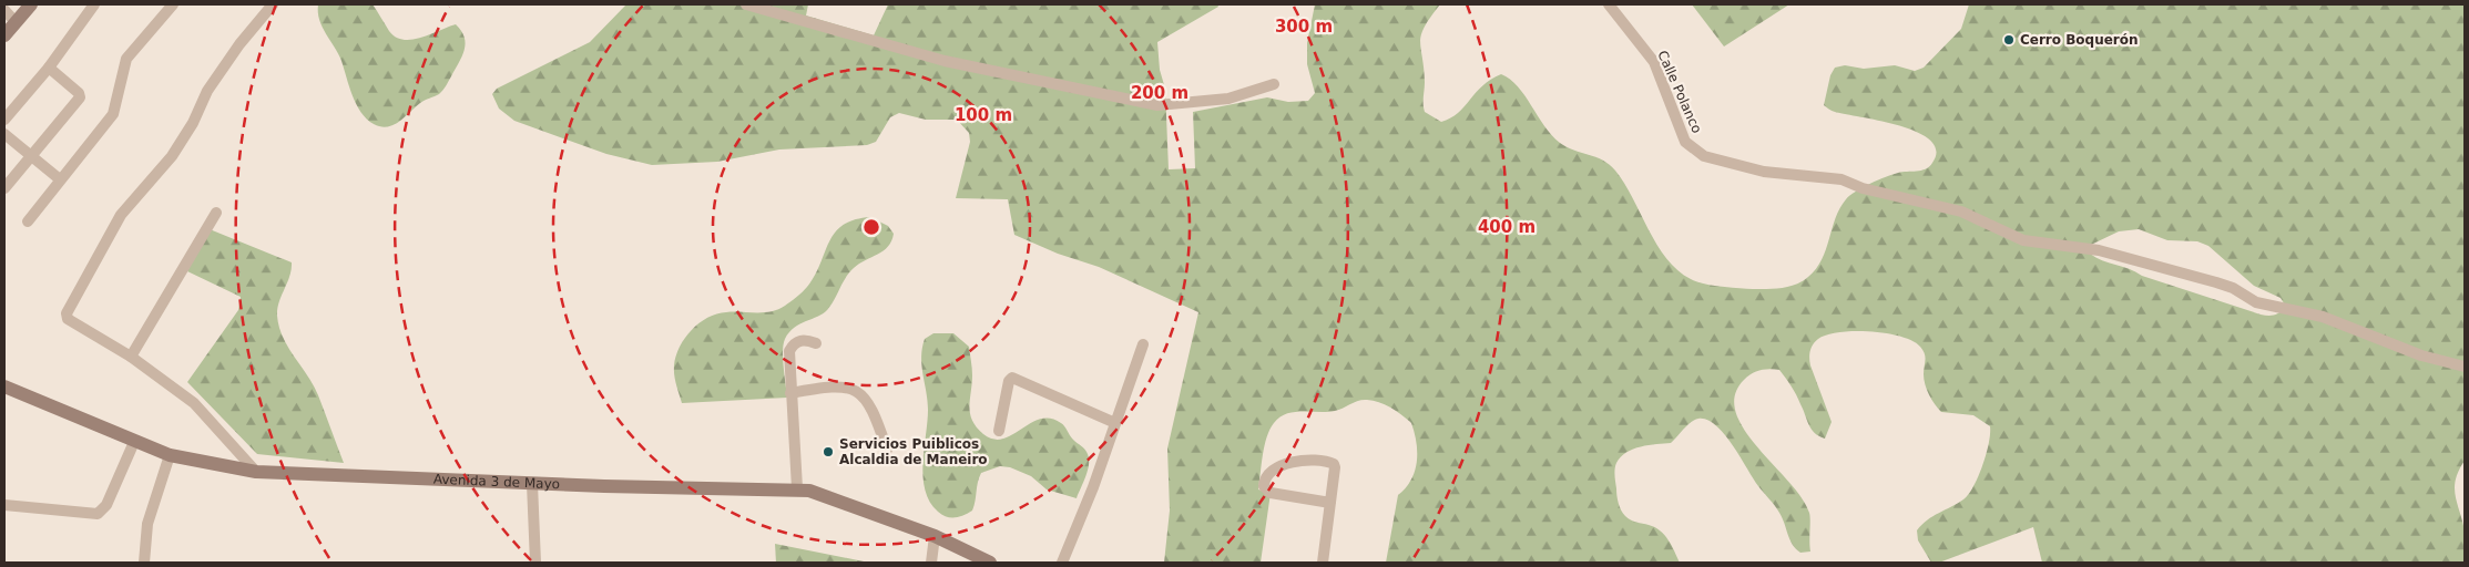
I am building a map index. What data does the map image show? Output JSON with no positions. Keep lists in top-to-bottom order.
{
  "streets": {
    "street": ["Calle Polanco", "Avenida 3 de Mayo"]
  },
  "places": ["Cerro Boquerón", "Servicios Puiblicos Alcaldia de Maneiro"],
  "rings": [
    "300 m",
    "200 m",
    "100 m",
    "400 m"
  ]
}
